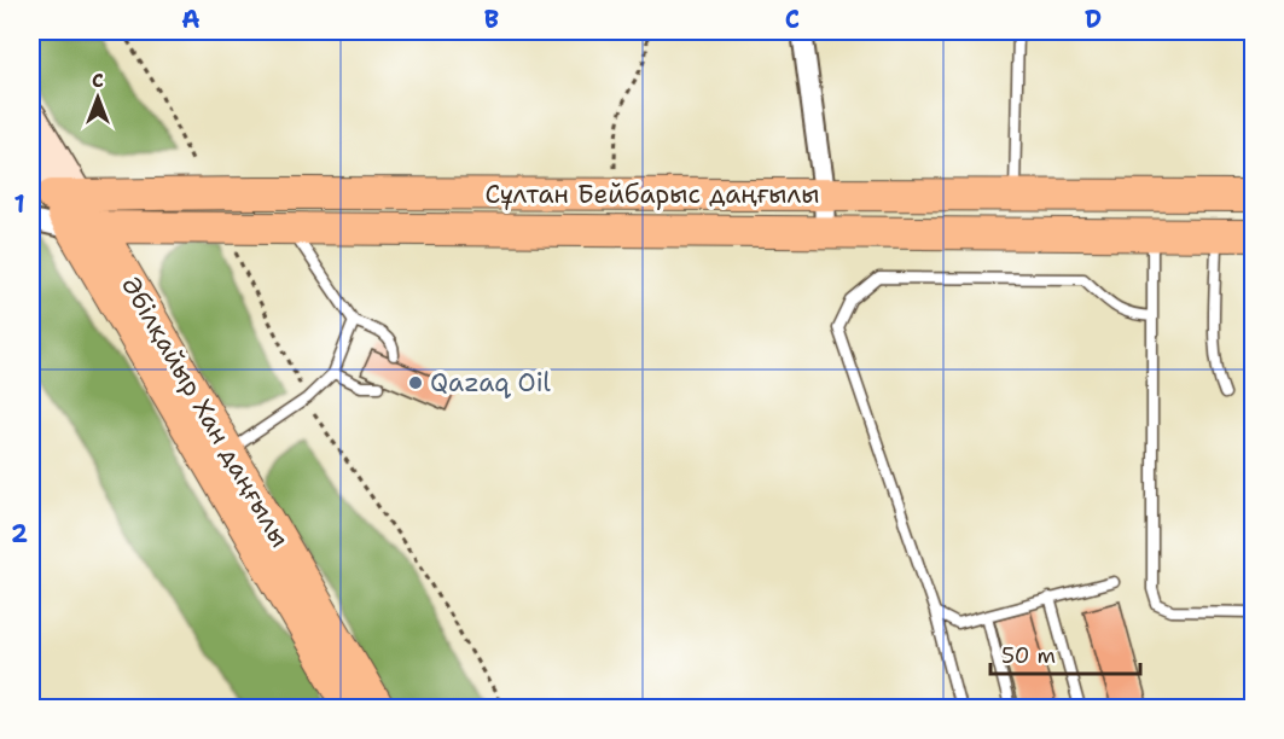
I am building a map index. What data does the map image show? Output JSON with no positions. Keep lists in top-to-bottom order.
{
  "streets": {
    "main road": ["Сұлтан Бейбарыс даңғылы", "Әбілқайыр Хан даңғылы"]
  },
  "crossings": [
    ["Сұлтан Бейбарыс даңғылы", "Әбілқайыр Хан даңғылы"]
  ],
  "places": ["Qazaq Oil"],
  "scale_bar": "50 m",
  "north": "top",
  "grid": {
    "columns": [
      "A",
      "B",
      "C",
      "D"
    ],
    "rows": ["1", "2"]
  }
}
